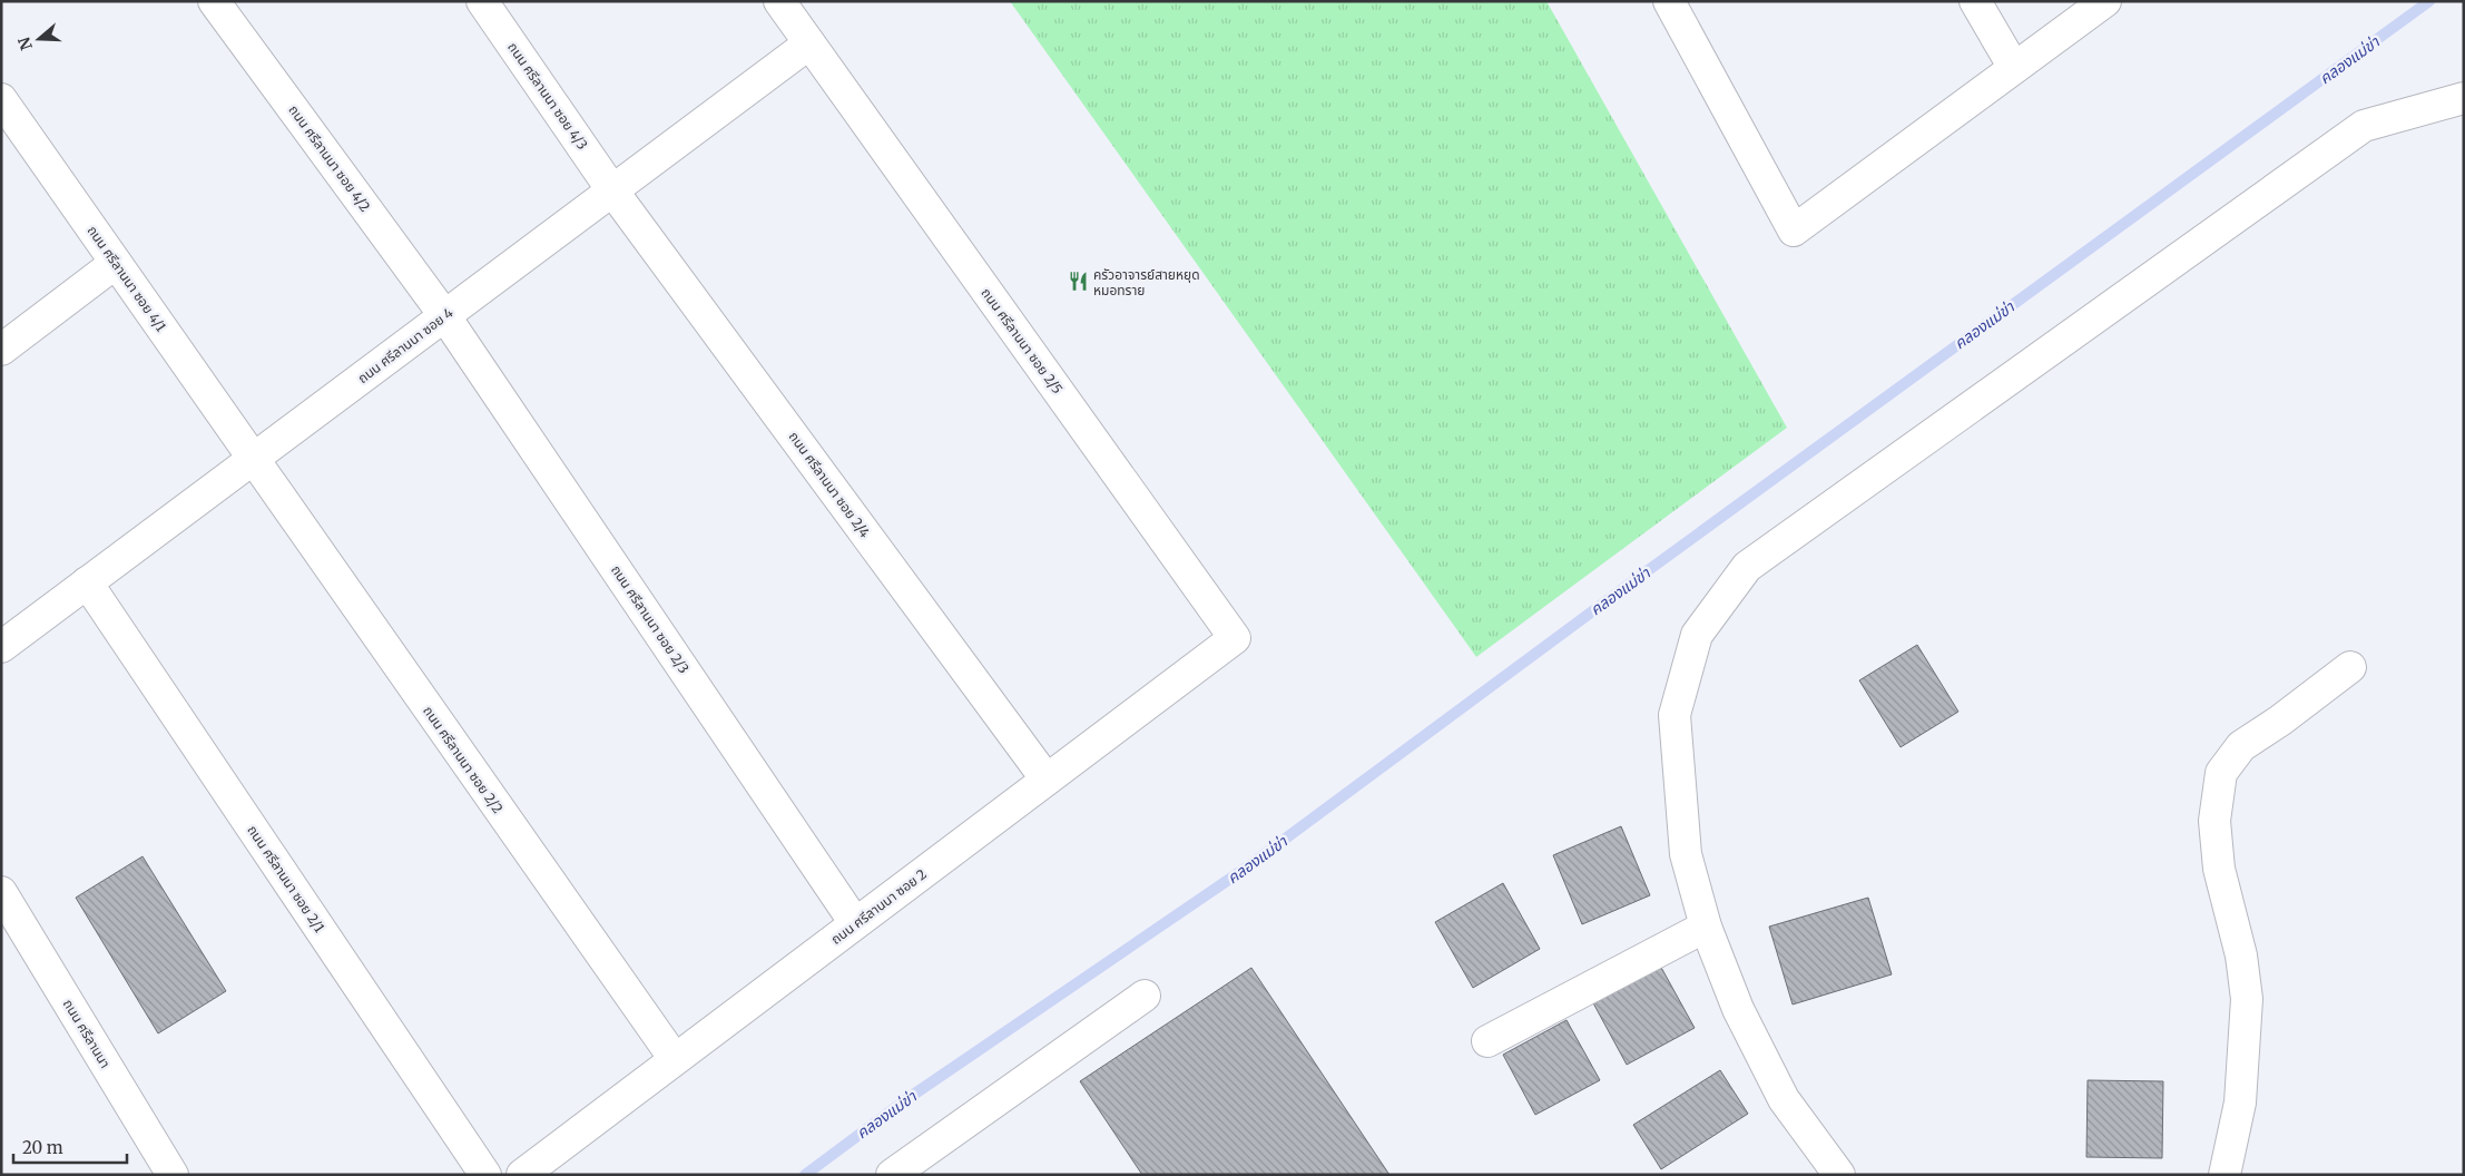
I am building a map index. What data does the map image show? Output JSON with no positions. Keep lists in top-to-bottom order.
{
  "streets": {
    "street": [
      "ถนน ศรีลานนา ซอย 4/3",
      "ถนน ศรีลานนา ซอย 4/2",
      "ถนน ศรีลานนา ซอย 4/1",
      "ถนน ศรีลานนา ซอย 2/5",
      "ถนน ศรีลานนา ซอย 4",
      "ถนน ศรีลานนา ซอย 2/4",
      "ถนน ศรีลานนา ซอย 2/3",
      "ถนน ศรีลานนา ซอย 2/2",
      "ถนน ศรีลานนา ซอย 2/1",
      "ถนน ศรีลานนา ซอย 2",
      "ถนน ศรีลานนา"
    ]
  },
  "crossings": [
    ["ถนน ศรีลานนา ซอย 4/3", "ถนน ศรีลานนา ซอย 4"],
    ["ถนน ศรีลานนา ซอย 4/3", "ถนน ศรีลานนา ซอย 2/4"],
    ["ถนน ศรีลานนา ซอย 4/2", "ถนน ศรีลานนา ซอย 4"],
    ["ถนน ศรีลานนา ซอย 4/2", "ถนน ศรีลานนา ซอย 2/3"],
    ["ถนน ศรีลานนา ซอย 4/1", "ถนน ศรีลานนา ซอย 4"],
    ["ถนน ศรีลานนา ซอย 4/1", "ถนน ศรีลานนา ซอย 2/2"],
    ["ถนน ศรีลานนา ซอย 2/5", "ถนน ศรีลานนา ซอย 4"],
    ["ถนน ศรีลานนา ซอย 2/5", "ถนน ศรีลานนา ซอย 2"],
    ["ถนน ศรีลานนา ซอย 4", "ถนน ศรีลานนา ซอย 2/4"],
    ["ถนน ศรีลานนา ซอย 4", "ถนน ศรีลานนา ซอย 2/3"],
    ["ถนน ศรีลานนา ซอย 4", "ถนน ศรีลานนา ซอย 2/2"],
    ["ถนน ศรีลานนา ซอย 4", "ถนน ศรีลานนา ซอย 2/1"],
    ["ถนน ศรีลานนา ซอย 2/4", "ถนน ศรีลานนา ซอย 2"],
    ["ถนน ศรีลานนา ซอย 2/3", "ถนน ศรีลานนา ซอย 2"],
    ["ถนน ศรีลานนา ซอย 2/2", "ถนน ศรีลานนา ซอย 2"]
  ],
  "water": ["คลองแม่ข่า"],
  "places": {
    "restaurant": ["ครัวอาจารย์สายหยุด หมอทราย"]
  },
  "scale_bar": "20 m",
  "north": "left"
}
